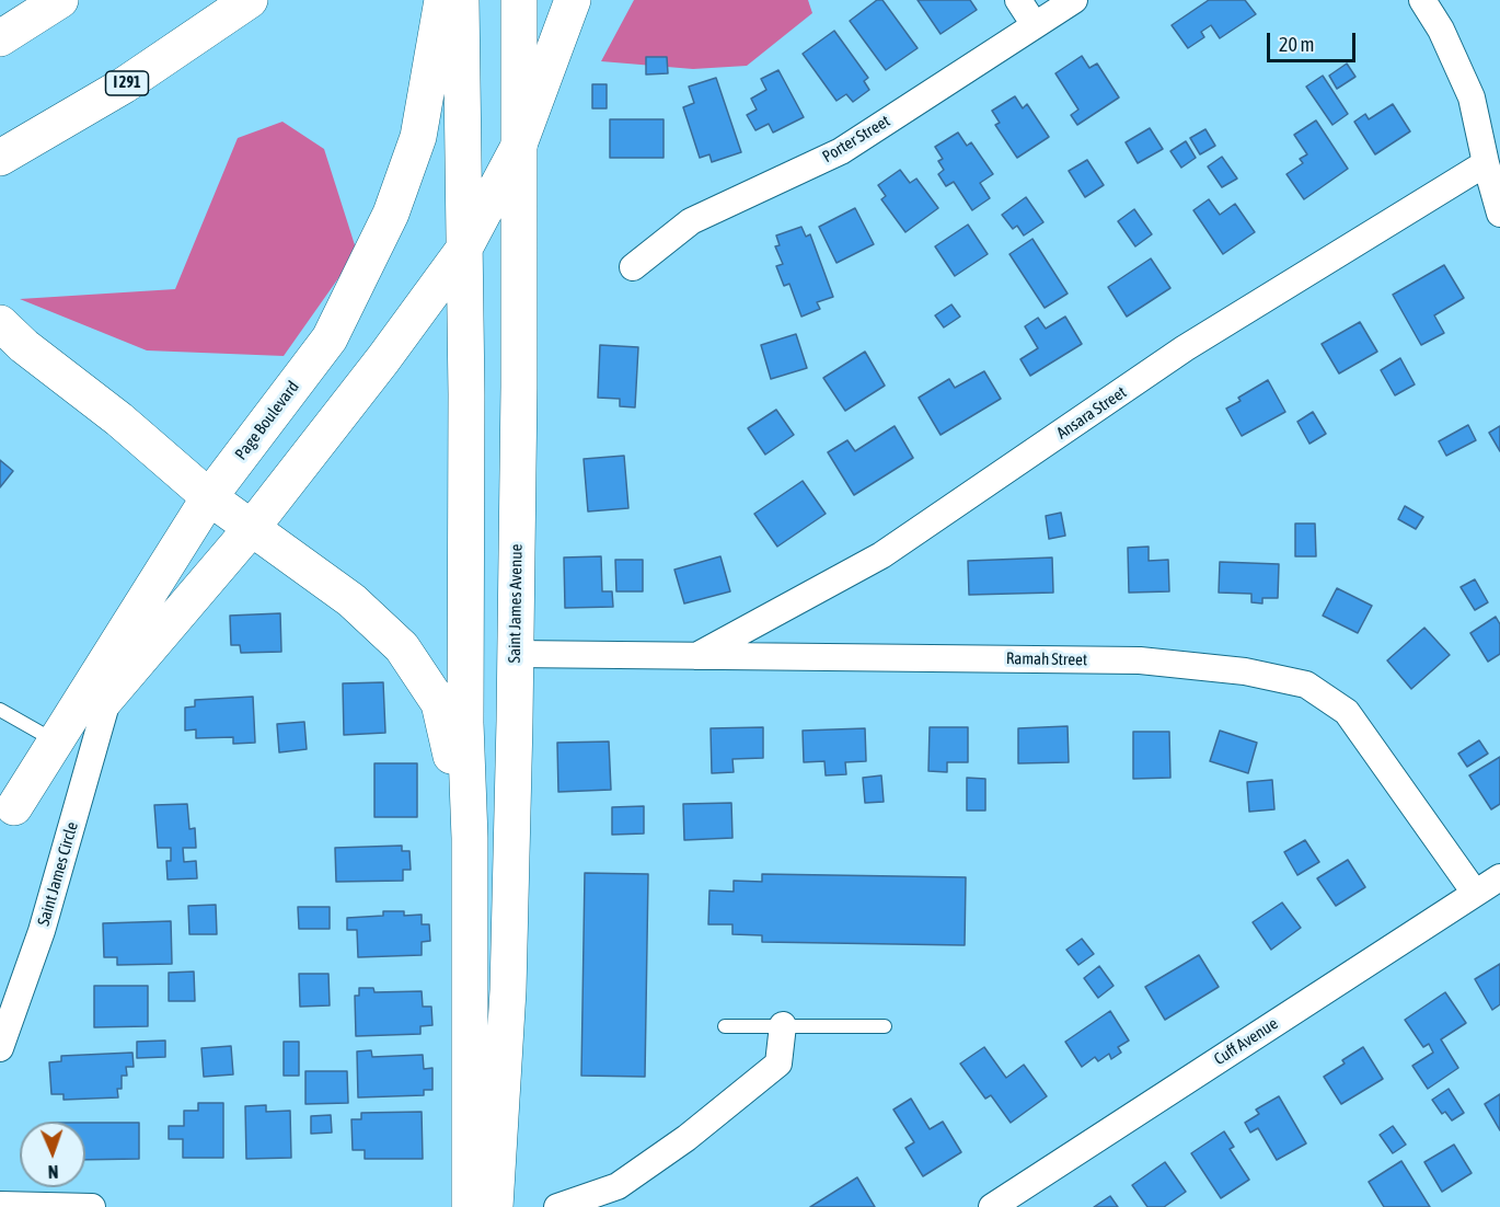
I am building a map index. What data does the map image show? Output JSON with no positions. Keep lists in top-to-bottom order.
{
  "streets": {
    "main road": ["I 291", "Page Boulevard", "Saint James Avenue"],
    "street": [
      "Porter Street",
      "Ansara Street",
      "Ramah Street",
      "Saint James Circle",
      "Cuff Avenue"
    ]
  },
  "crossings": [
    ["Ansara Street", "Ramah Street"],
    ["Page Boulevard", "Saint James Avenue"],
    ["Page Boulevard", "Saint James Circle"],
    ["Saint James Avenue", "Ramah Street"],
    ["Ramah Street", "Cuff Avenue"]
  ],
  "scale_bar": "20 m",
  "north": "bottom"
}
